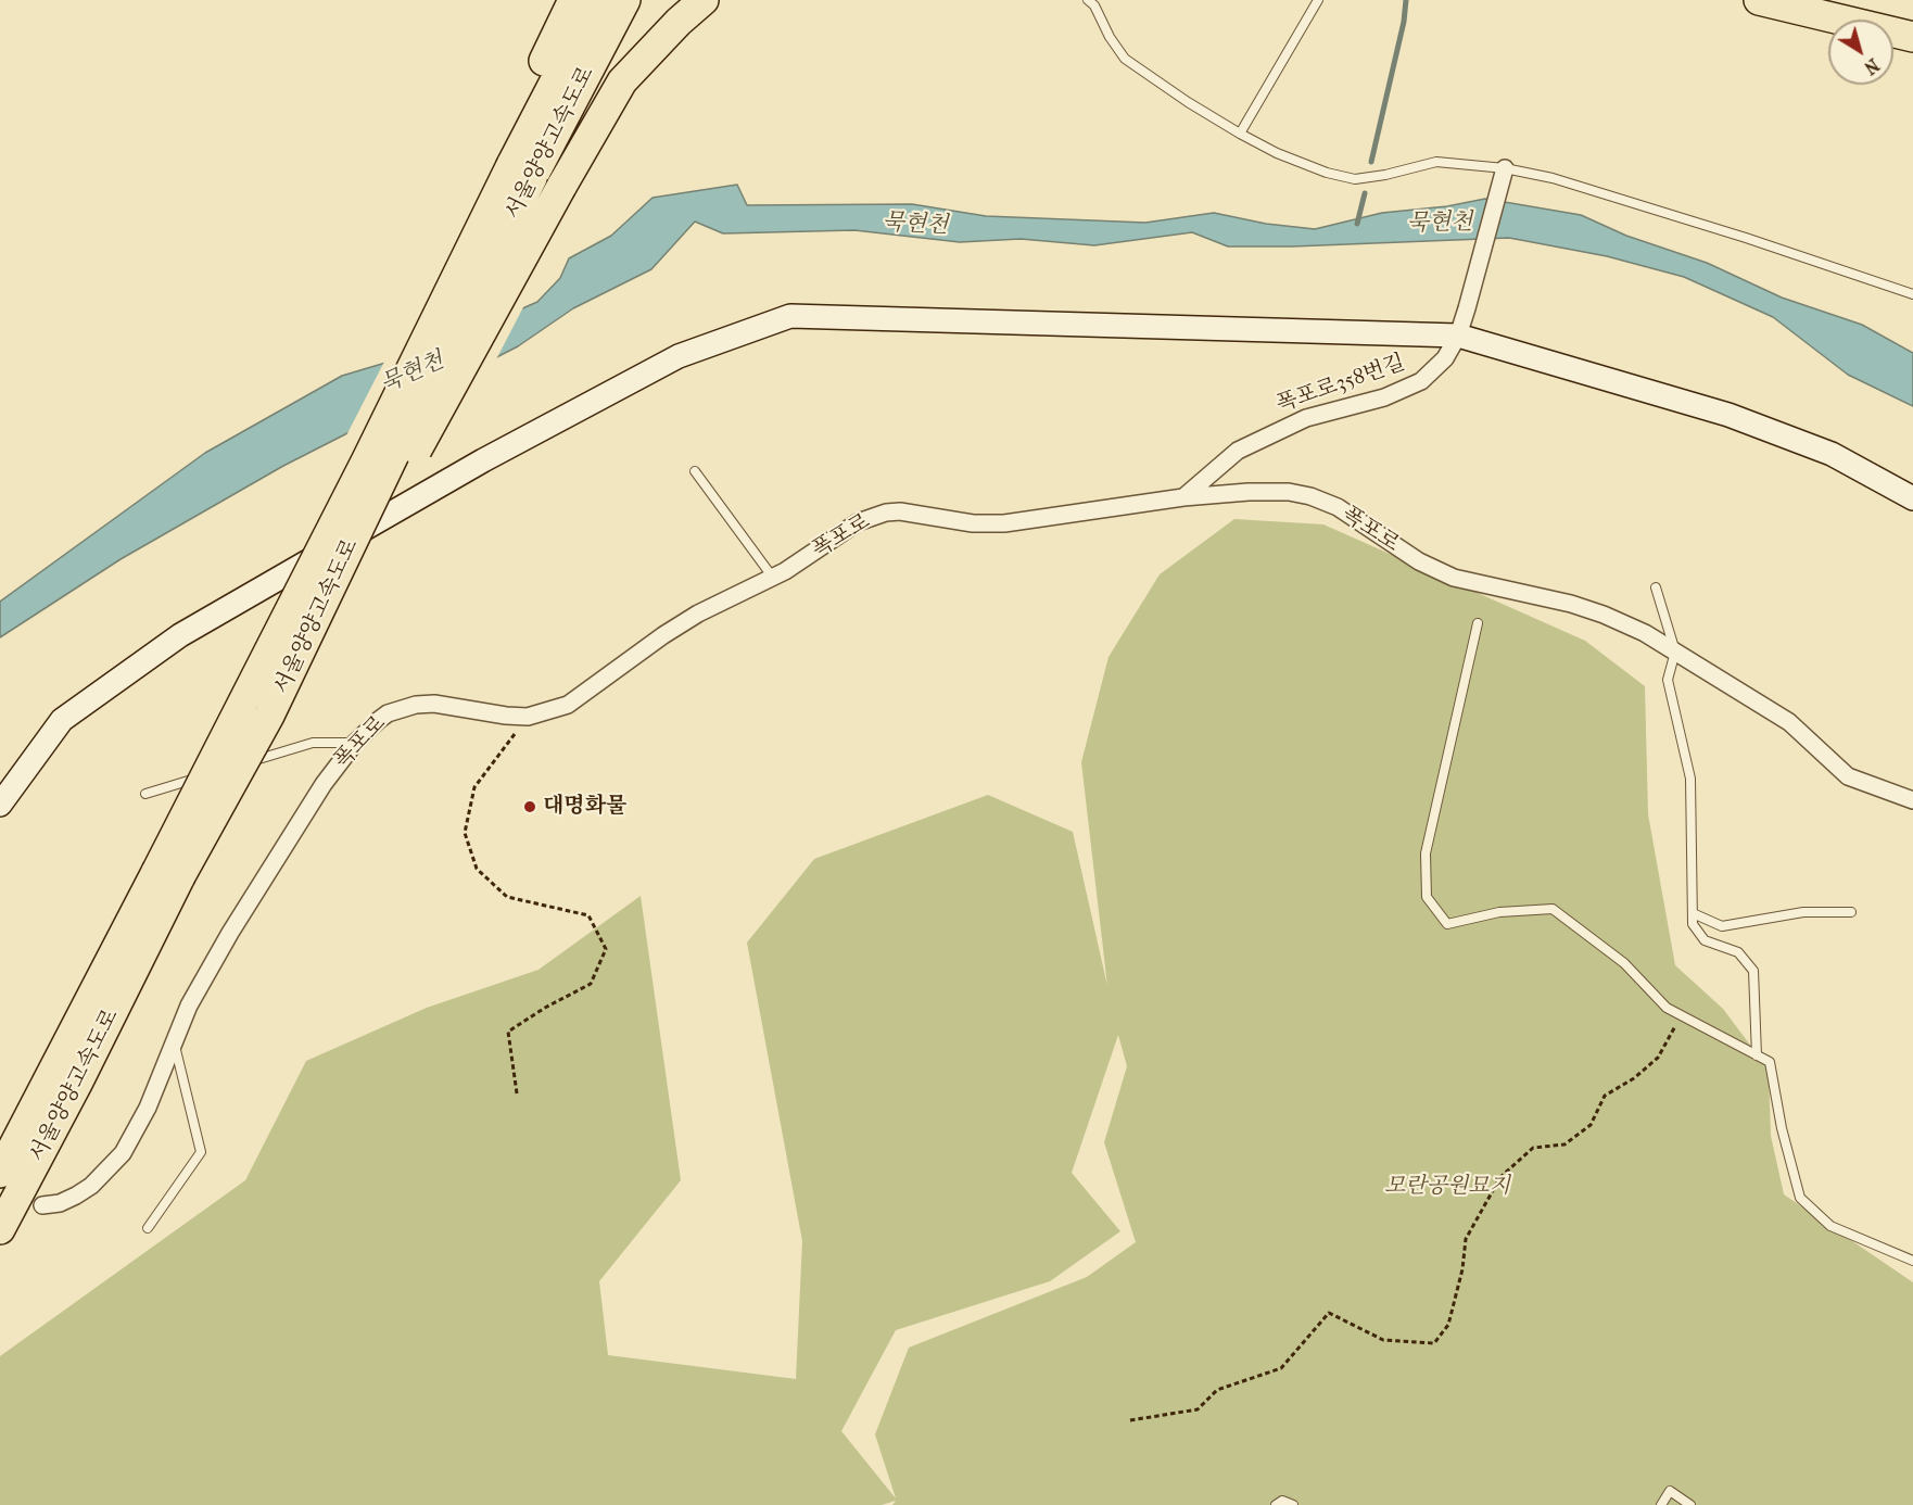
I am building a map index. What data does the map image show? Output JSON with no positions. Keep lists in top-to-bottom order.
{
  "streets": {
    "highway": ["서울양양고속도로"],
    "street": ["폭포로358번길", "폭포로"]
  },
  "crossings": [
    ["폭포로358번길", "폭포로"]
  ],
  "water": ["묵현천"],
  "parks": ["모란공원묘지"],
  "places": ["대명화물"],
  "north": "bottom right"
}
